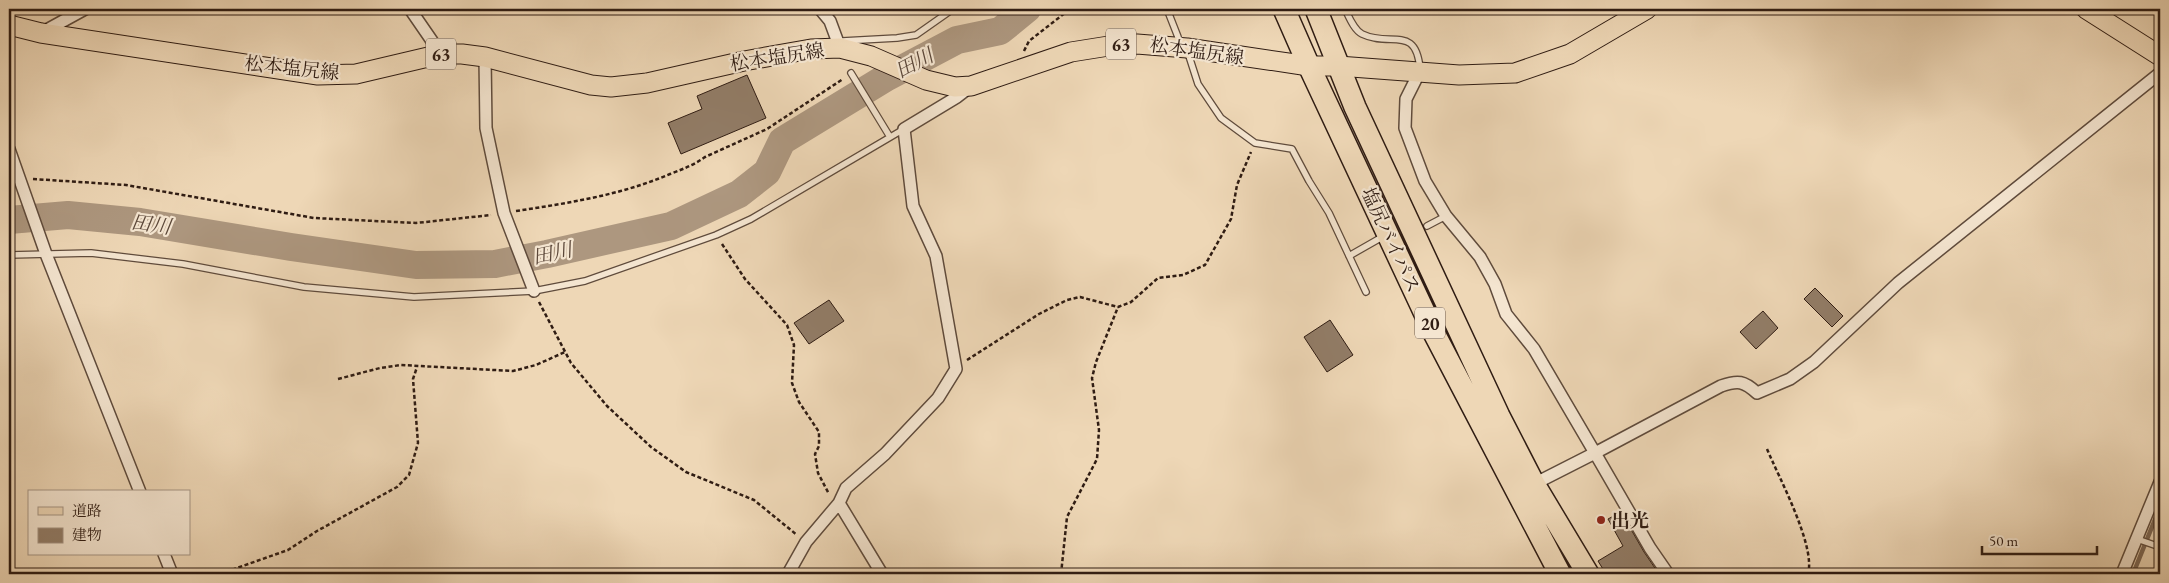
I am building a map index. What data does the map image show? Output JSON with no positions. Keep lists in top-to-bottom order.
{
  "streets": {
    "highway": ["塩尻バイパス", "20"],
    "main road": ["63", "松本塩尻線"]
  },
  "crossings": [
    ["松本塩尻線", "塩尻バイパス"]
  ],
  "water": ["田川"],
  "places": ["出光"],
  "legend": ["道路", "建物"],
  "scale_bar": "50 m"
}
